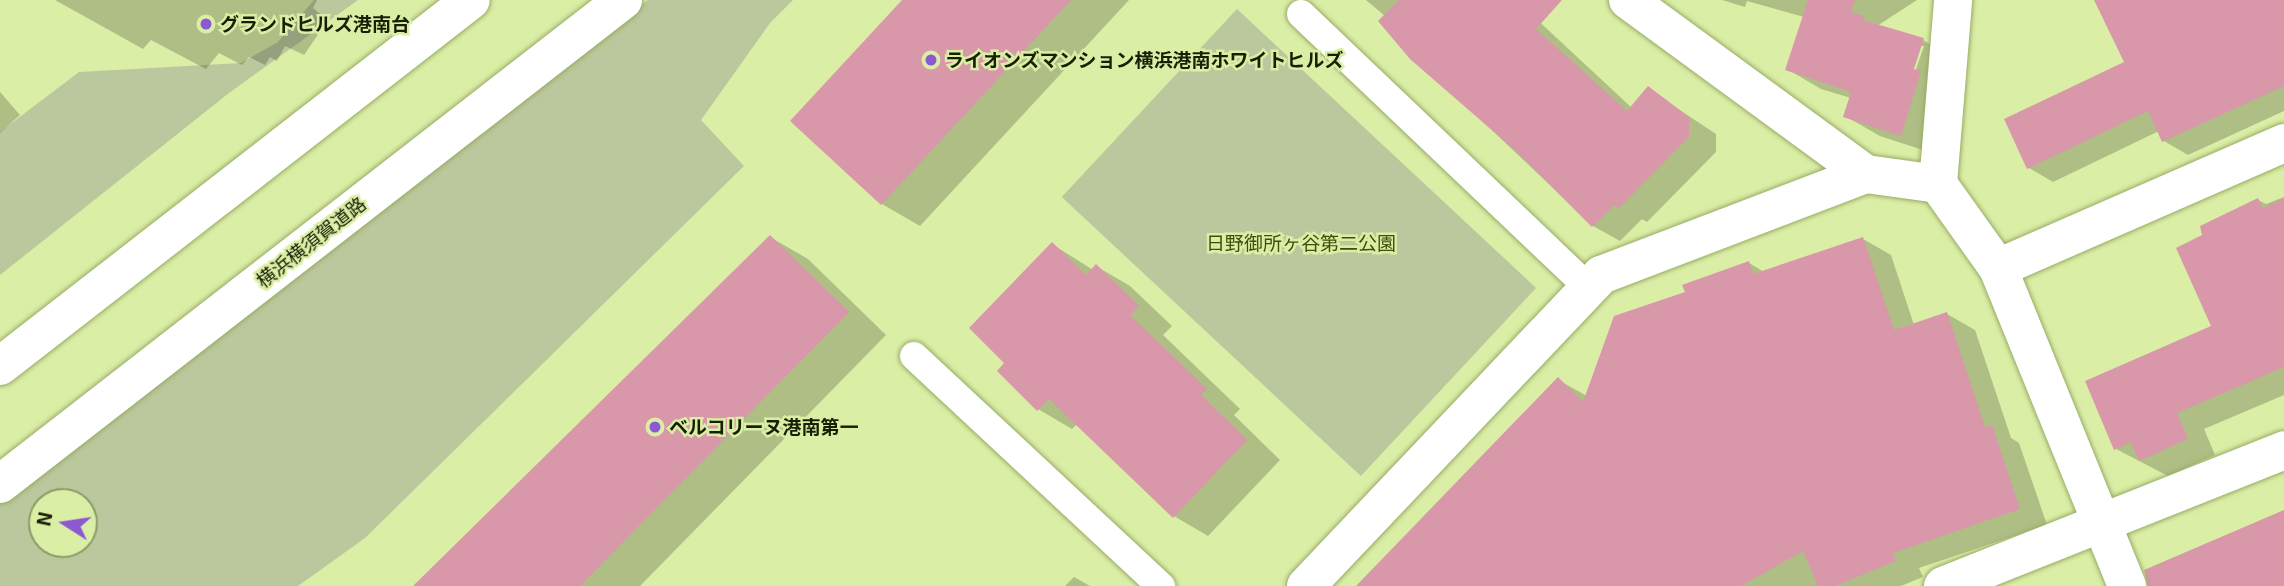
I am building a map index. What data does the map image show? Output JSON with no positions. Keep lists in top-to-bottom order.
{
  "streets": {
    "main road": ["横浜横須賀道路"]
  },
  "parks": ["日野御所ヶ谷第二公園"],
  "places": ["グランドヒルズ港南台", "ライオンズマンション横浜港南ホワイトヒルズ", "ベルコリーヌ港南第一"],
  "north": "left"
}
